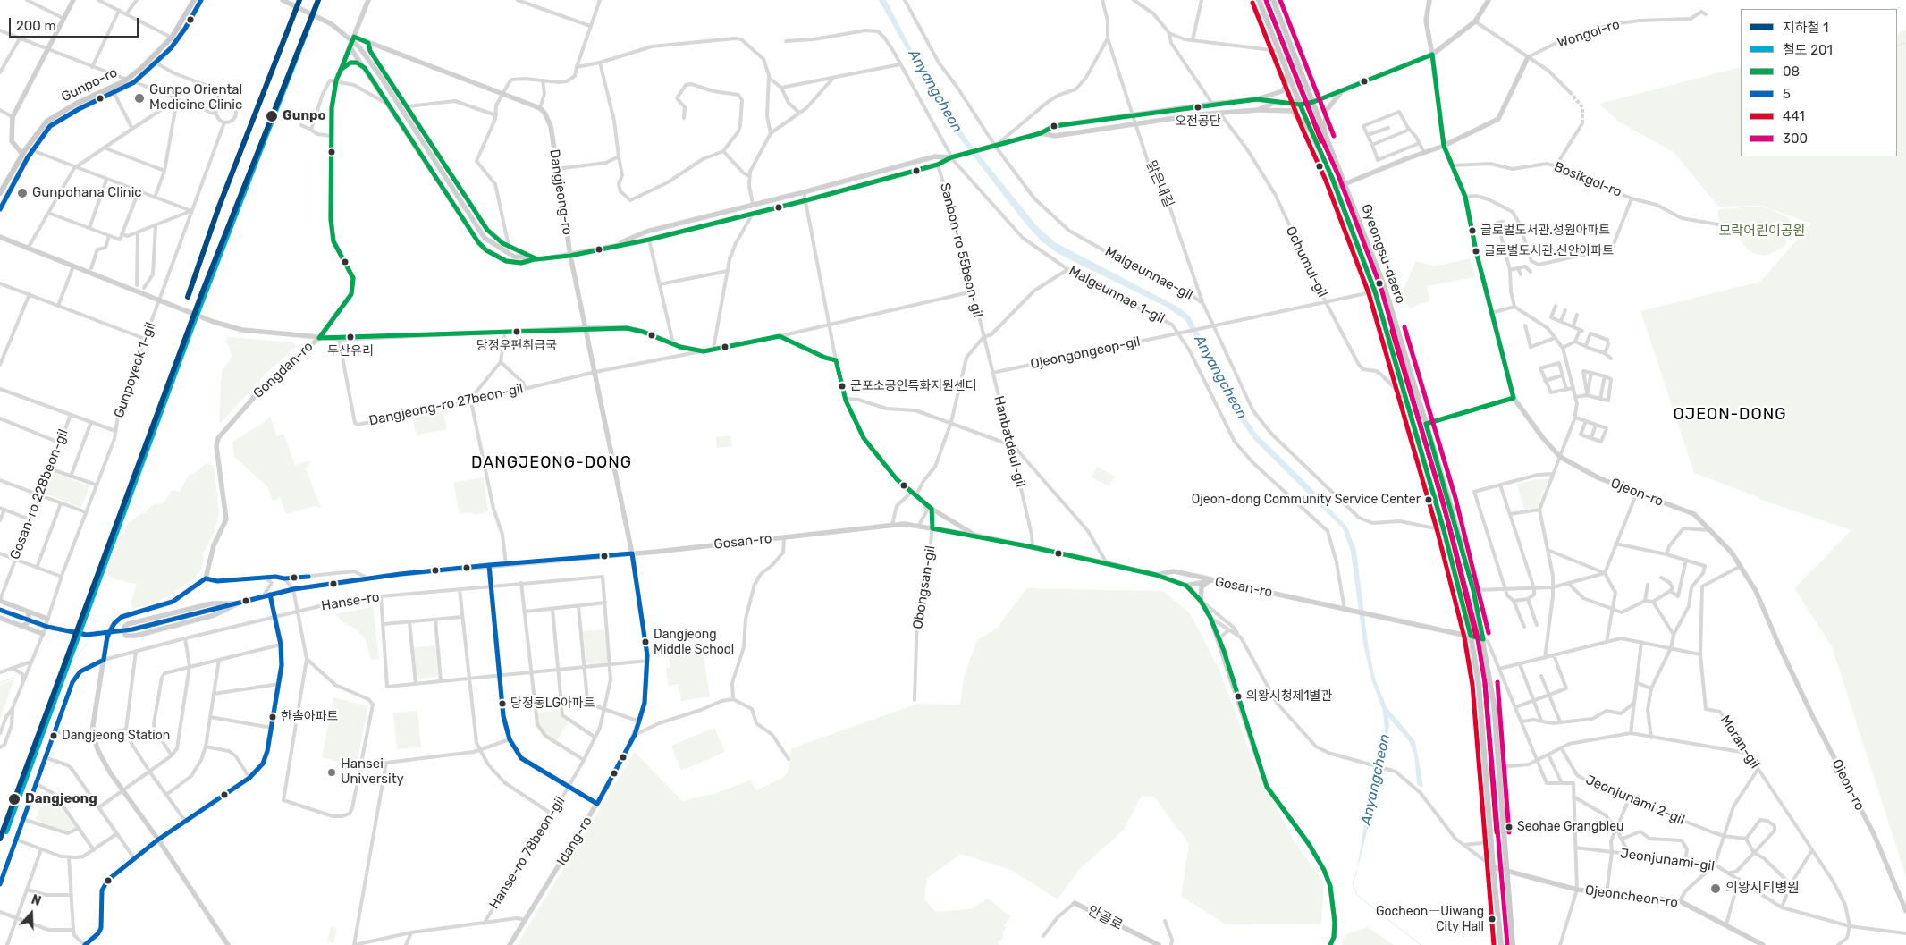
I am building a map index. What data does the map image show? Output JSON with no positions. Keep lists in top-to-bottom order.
{
  "streets": {
    "main road": ["Gunpo-ro", "Gyeongsu-daero"],
    "street": [
      "Wongol-ro",
      "Bosikgol-ro",
      "맑은내길",
      "Dangjeong-ro",
      "Sanbon-ro 55beon-gil",
      "Ochumul-gil",
      "Malgeunnae-gil",
      "Malgeunnae 1-gil",
      "Ojeongongeop-gil",
      "Gunpoyeok 1-gil",
      "Gongdan-ro",
      "Dangjeong-ro 27beon-gil",
      "Hanbatdeul-gil",
      "Ojeon-ro",
      "Gosan-ro 228beon-gil",
      "Gosan-ro",
      "Obongsan-gil",
      "Hanse-ro",
      "Moran-gil",
      "Jeonjunami 2-gil",
      "Idang-ro",
      "Hanse-ro 78beon-gil",
      "Jeonjunami-gil",
      "Ojeoncheon-ro",
      "안골로"
    ]
  },
  "crossings": [
    ["Bosikgol-ro", "Ojeon-ro"],
    ["맑은내길", "Malgeunnae-gil"],
    ["Dangjeong-ro", "Dangjeong-ro 27beon-gil"],
    ["Dangjeong-ro", "Gosan-ro"],
    ["Dangjeong-ro", "Idang-ro"],
    ["Sanbon-ro 55beon-gil", "Dangjeong-ro 27beon-gil"],
    ["Sanbon-ro 55beon-gil", "Hanbatdeul-gil"],
    ["Gyeongsu-daero", "Ochumul-gil"],
    ["Gyeongsu-daero", "Malgeunnae-gil"],
    ["Gyeongsu-daero", "Gosan-ro"],
    ["Gyeongsu-daero", "Ojeoncheon-ro"],
    ["Malgeunnae-gil", "Ojeongongeop-gil"],
    ["Malgeunnae 1-gil", "Ojeongongeop-gil"],
    ["Malgeunnae 1-gil", "Gosan-ro"],
    ["Ojeongongeop-gil", "Hanbatdeul-gil"],
    ["Hanbatdeul-gil", "Gosan-ro"],
    ["Ojeon-ro", "Moran-gil"],
    ["Gosan-ro", "Obongsan-gil"],
    ["Gosan-ro", "Idang-ro"],
    ["Hanse-ro", "Hanse-ro 78beon-gil"],
    ["Moran-gil", "Jeonjunami-gil"]
  ],
  "districts": ["OJEON-DONG", "DANGJEONG-DONG"],
  "water": ["Anyangcheon"],
  "parks": ["모락어린이공원"],
  "places": [
    "Gunpo Oriental Medicine Clinic",
    "오전공단",
    "Gunpo",
    "Gunpohana Clinic",
    "글로벌도서관.성원아파트",
    "글로벌도서관.신안아파트",
    "당정우편취급국",
    "두산유리",
    "군포소공인특화지원센터",
    "Ojeon-dong Community Service Center",
    "Dangjeong Middle School",
    "의왕시청제1별관",
    "당정동LG아파트",
    "한솔아파트",
    "Dangjeong Station",
    "Hansei University",
    "Dangjeong",
    "Seohae Grangbleu",
    "의왕시티병원",
    "Gocheon―Uiwang City Hall"
  ],
  "lines": [
    "metro line 1",
    "transit line 5",
    "transit line 300",
    "rail line 201",
    "transit line 441",
    "transit line 08"
  ],
  "legend": [
    "지하철 1",
    "철도 201",
    "08",
    "5",
    "441",
    "300"
  ],
  "scale_bar": "200 m",
  "north": "top"
}
